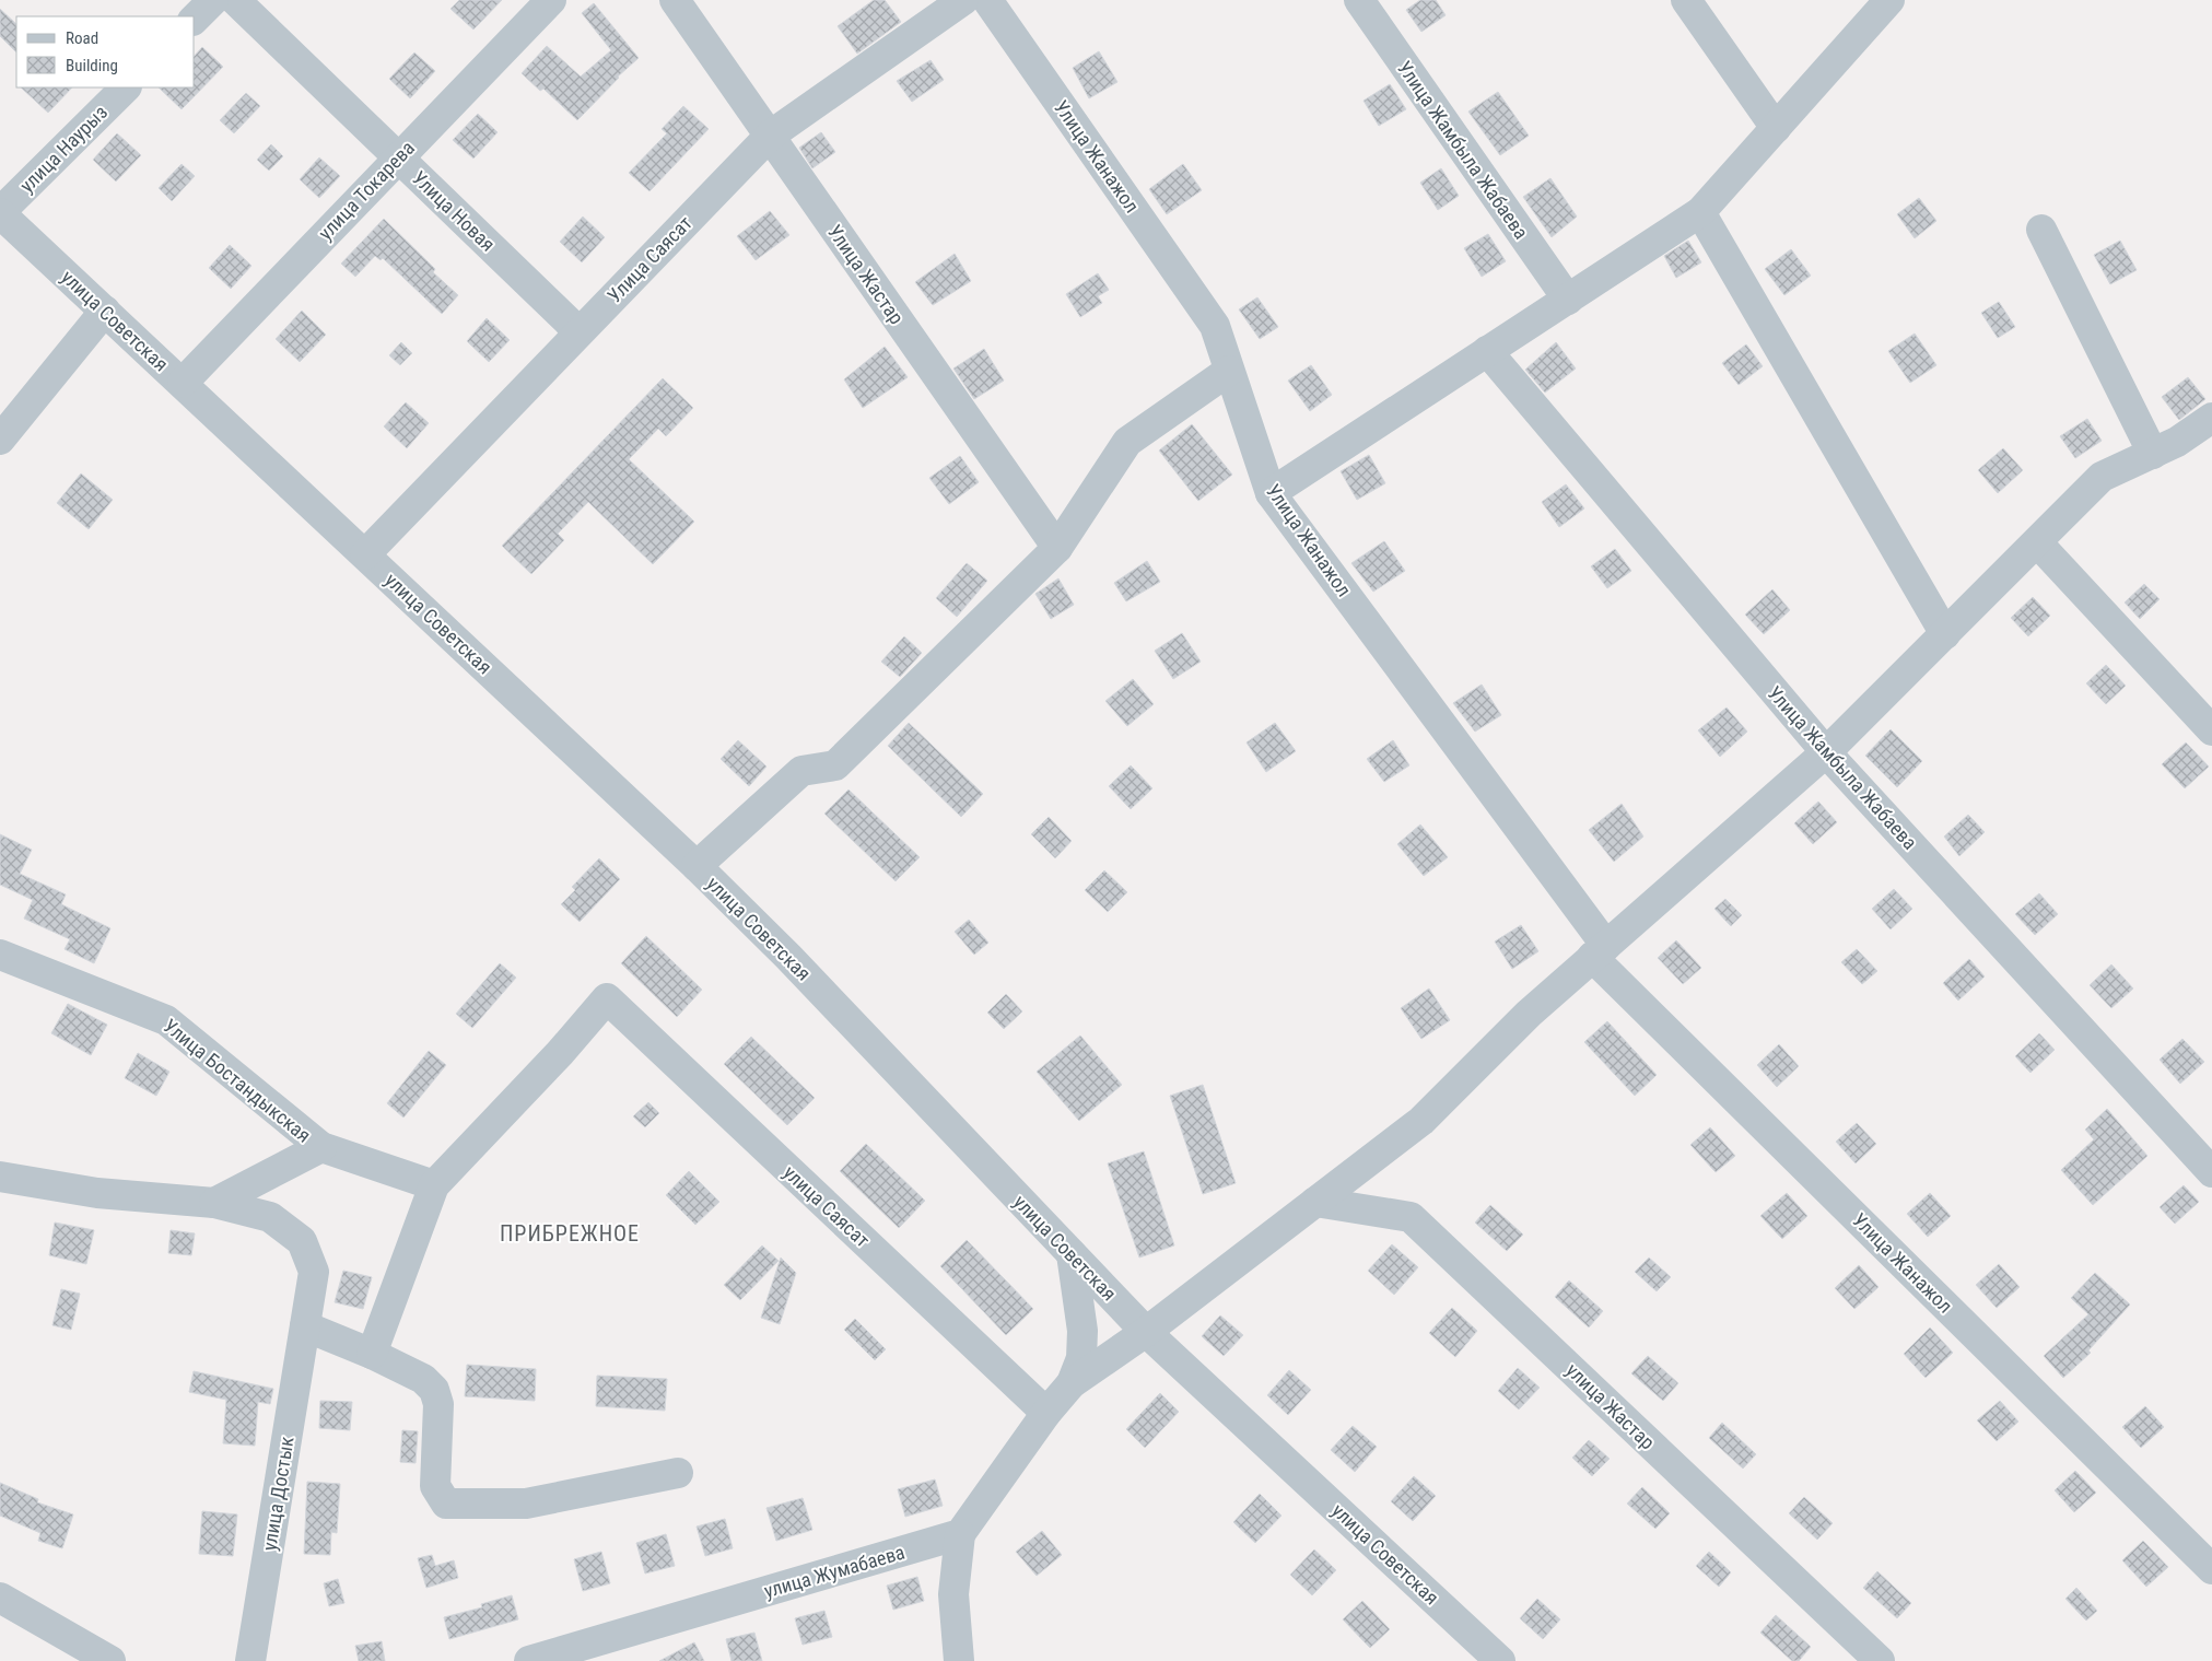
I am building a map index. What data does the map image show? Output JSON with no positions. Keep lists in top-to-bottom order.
{
  "streets": {
    "street": [
      "улица Наурыз",
      "Улица Жамбыла Жабаева",
      "Улица Жанажол",
      "улица Токарева",
      "Улица Новая",
      "Улица Саясат",
      "Улица Жастар",
      "улица Советская",
      "Улица Бостандыкская",
      "улица Саясат",
      "улица Жастар",
      "улица Достык",
      "улица Жумабаева"
    ]
  },
  "crossings": [
    ["улица Наурыз", "улица Советская"],
    ["улица Токарева", "Улица Новая"],
    ["улица Токарева", "улица Советская"],
    ["Улица Новая", "Улица Саясат"],
    ["Улица Саясат", "Улица Жастар"],
    ["Улица Саясат", "улица Советская"],
    ["Улица Бостандыкская", "улица Саясат"]
  ],
  "districts": ["ПРИБРЕЖНОЕ"],
  "legend": ["Road", "Building"]
}
